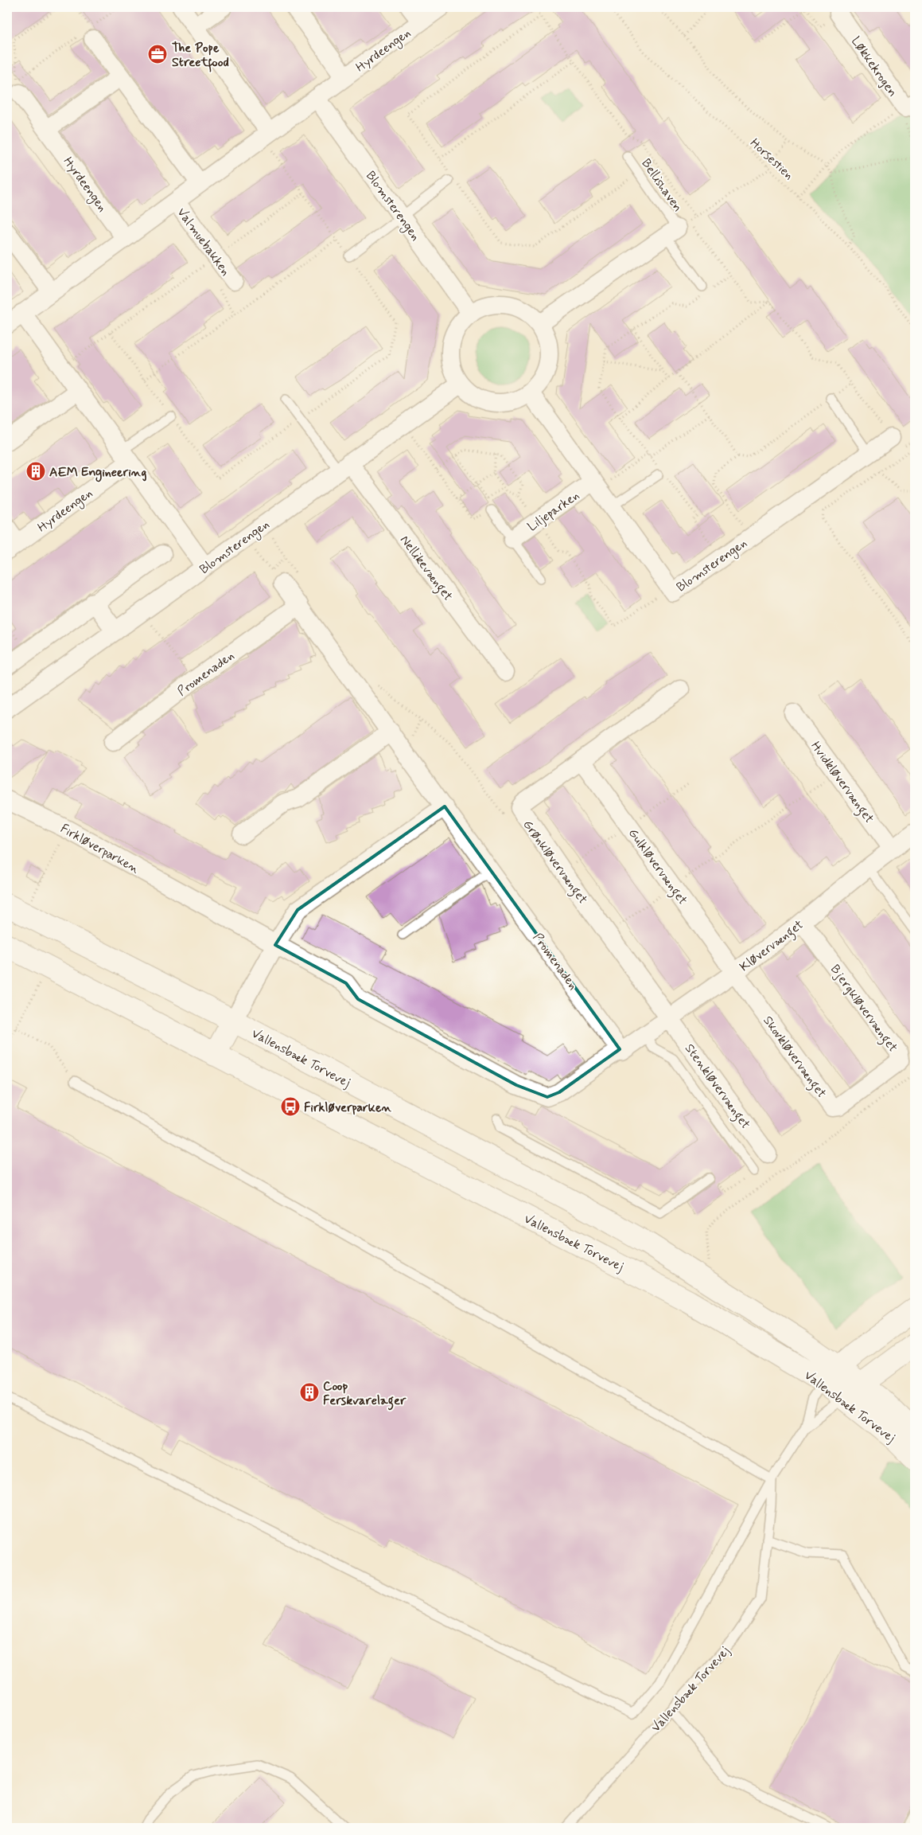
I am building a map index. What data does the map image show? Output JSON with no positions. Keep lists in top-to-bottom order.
{
  "streets": {
    "street": [
      "Hyrdeengen",
      "Løkkekrogen",
      "Blomsterengen",
      "Valmuebakken",
      "Liljeparken",
      "Nellikevænget",
      "Promenaden",
      "Hvidkløvervænget",
      "Firkløverparken",
      "Grønkløvervænget",
      "Gulkløvervænget",
      "Kløvervænget",
      "Bjergkløvervænget",
      "Skovkløvervænget",
      "Vallensbæk Torvevej",
      "Stenkløvervænget"
    ],
    "lane": ["Bellishaven"],
    "path": ["Horsestien"]
  },
  "crossings": [
    ["Hyrdeengen", "Blomsterengen"],
    ["Hyrdeengen", "Valmuebakken"],
    ["Blomsterengen", "Liljeparken"],
    ["Blomsterengen", "Nellikevænget"],
    ["Promenaden", "Firkløverparken"],
    ["Promenaden", "Kløvervænget"],
    ["Hvidkløvervænget", "Kløvervænget"],
    ["Firkløverparken", "Kløvervænget"],
    ["Grønkløvervænget", "Gulkløvervænget"],
    ["Grønkløvervænget", "Kløvervænget"],
    ["Grønkløvervænget", "Stenkløvervænget"],
    ["Gulkløvervænget", "Kløvervænget"],
    ["Gulkløvervænget", "Skovkløvervænget"],
    ["Kløvervænget", "Bjergkløvervænget"],
    ["Kløvervænget", "Skovkløvervænget"],
    ["Kløvervænget", "Stenkløvervænget"],
    ["Bjergkløvervænget", "Skovkløvervænget"]
  ],
  "places": {
    "office": ["The Pope Streetfood"],
    "building": ["AEM Engineering", "Coop Ferskvarelager"],
    "bus stop": ["Firkløverparken"]
  }
}
